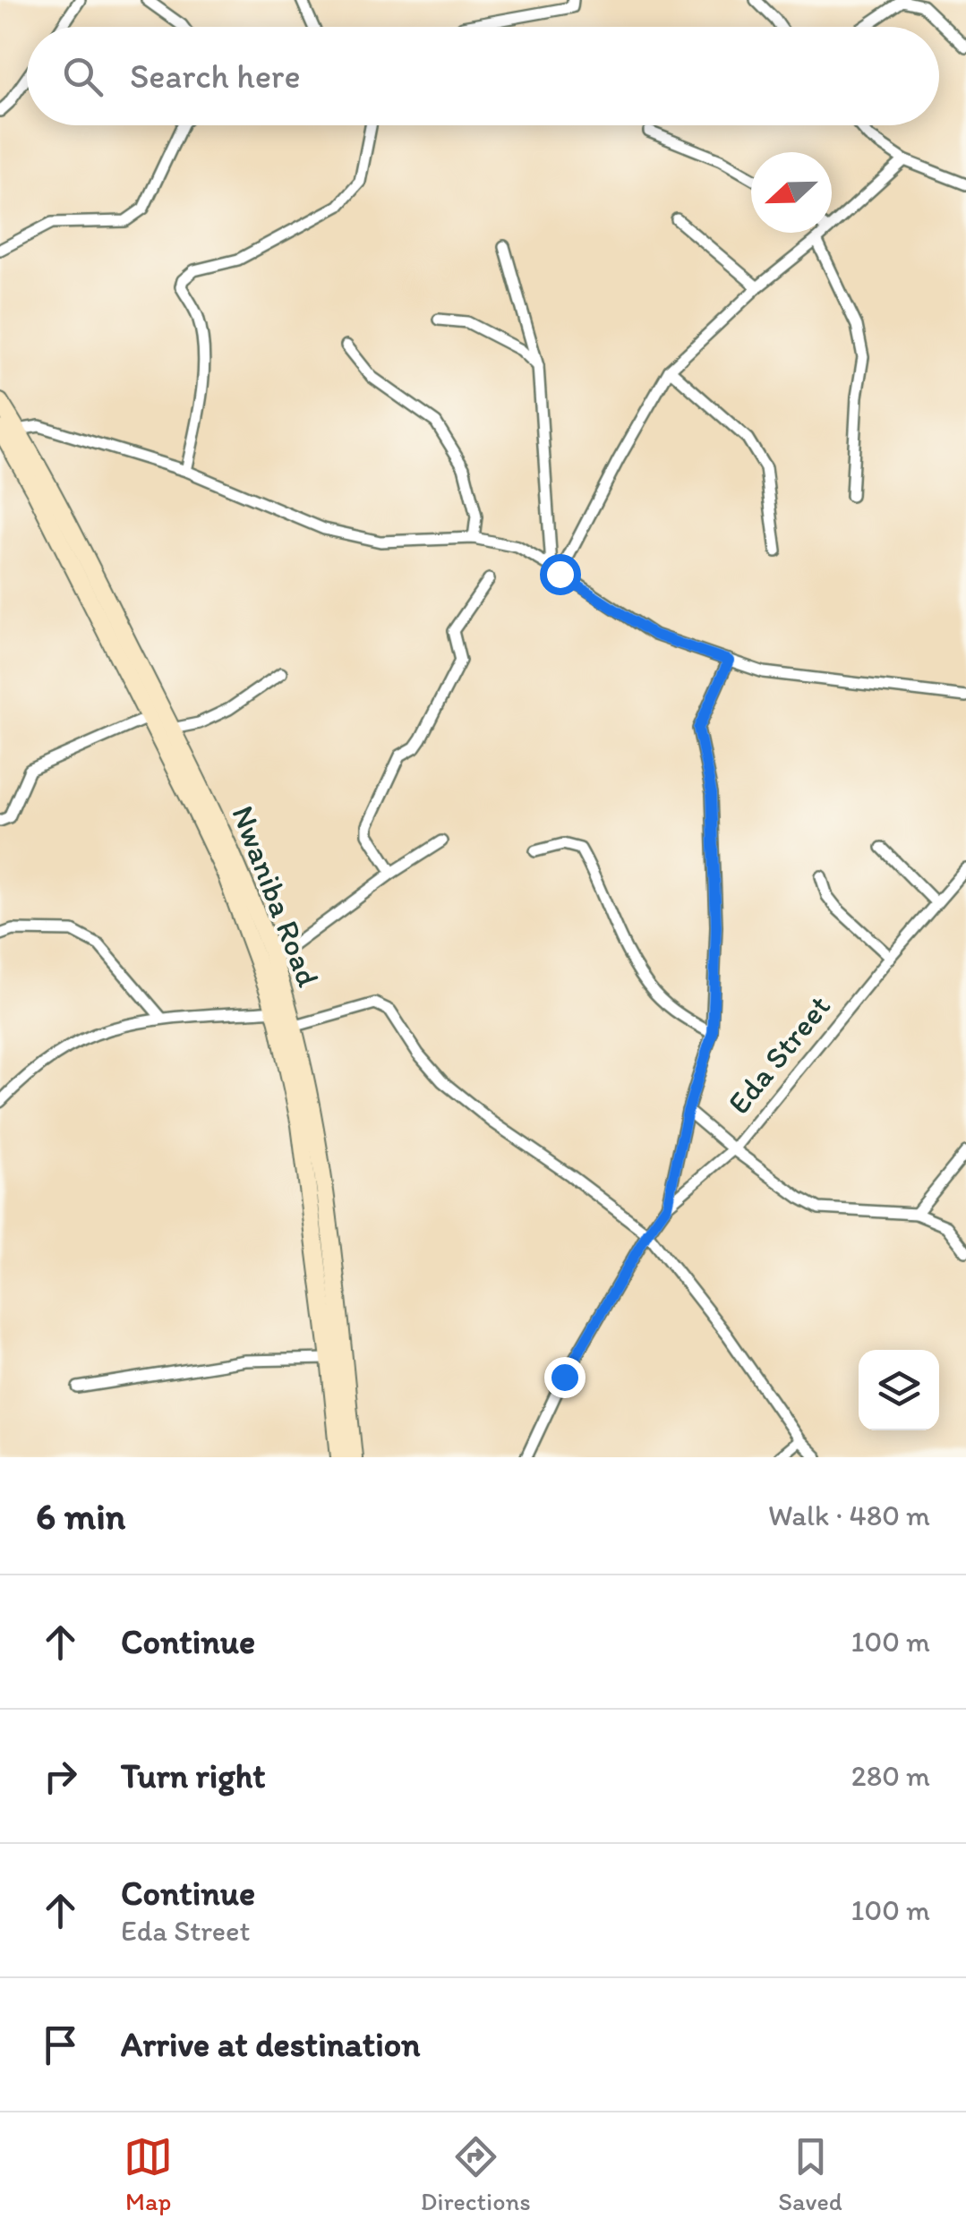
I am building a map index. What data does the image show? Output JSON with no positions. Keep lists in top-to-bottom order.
{
  "streets": {
    "main road": ["Nwaniba Road"],
    "street": ["Eda Street"]
  },
  "north": "left",
  "page": {
    "search": "Search here",
    "heading": ["6 min", "Walk · 480 m"],
    "list": [
      ["Continue", "100 m"],
      ["Turn right", "280 m"],
      ["Continue", "Eda Street", "100 m"],
      "Arrive at destination"
    ],
    "nav": ["Map", "Directions", "Saved"]
  }
}
